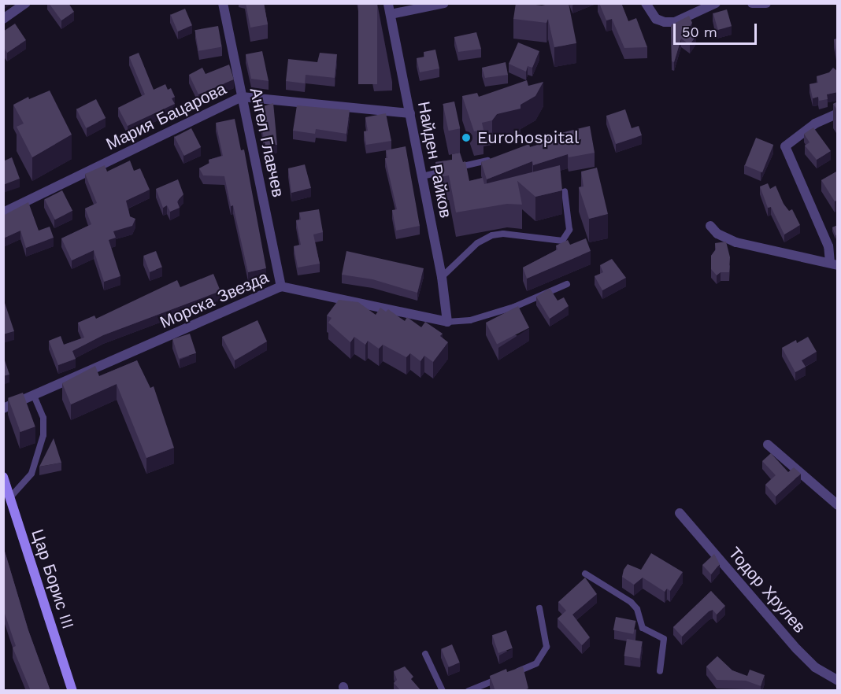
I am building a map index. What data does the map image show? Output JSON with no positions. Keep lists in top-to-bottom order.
{
  "streets": {
    "street": [
      "Мария Бацарова",
      "Ангел Главчев",
      "Найден Райков",
      "Морска Звезда",
      "Цар Борис III",
      "Тодор Хрулев"
    ]
  },
  "crossings": [
    ["Мария Бацарова", "Ангел Главчев"],
    ["Мария Бацарова", "Найден Райков"],
    ["Ангел Главчев", "Морска Звезда"],
    ["Найден Райков", "Морска Звезда"]
  ],
  "places": ["Eurohospital"],
  "scale_bar": "50 m"
}
